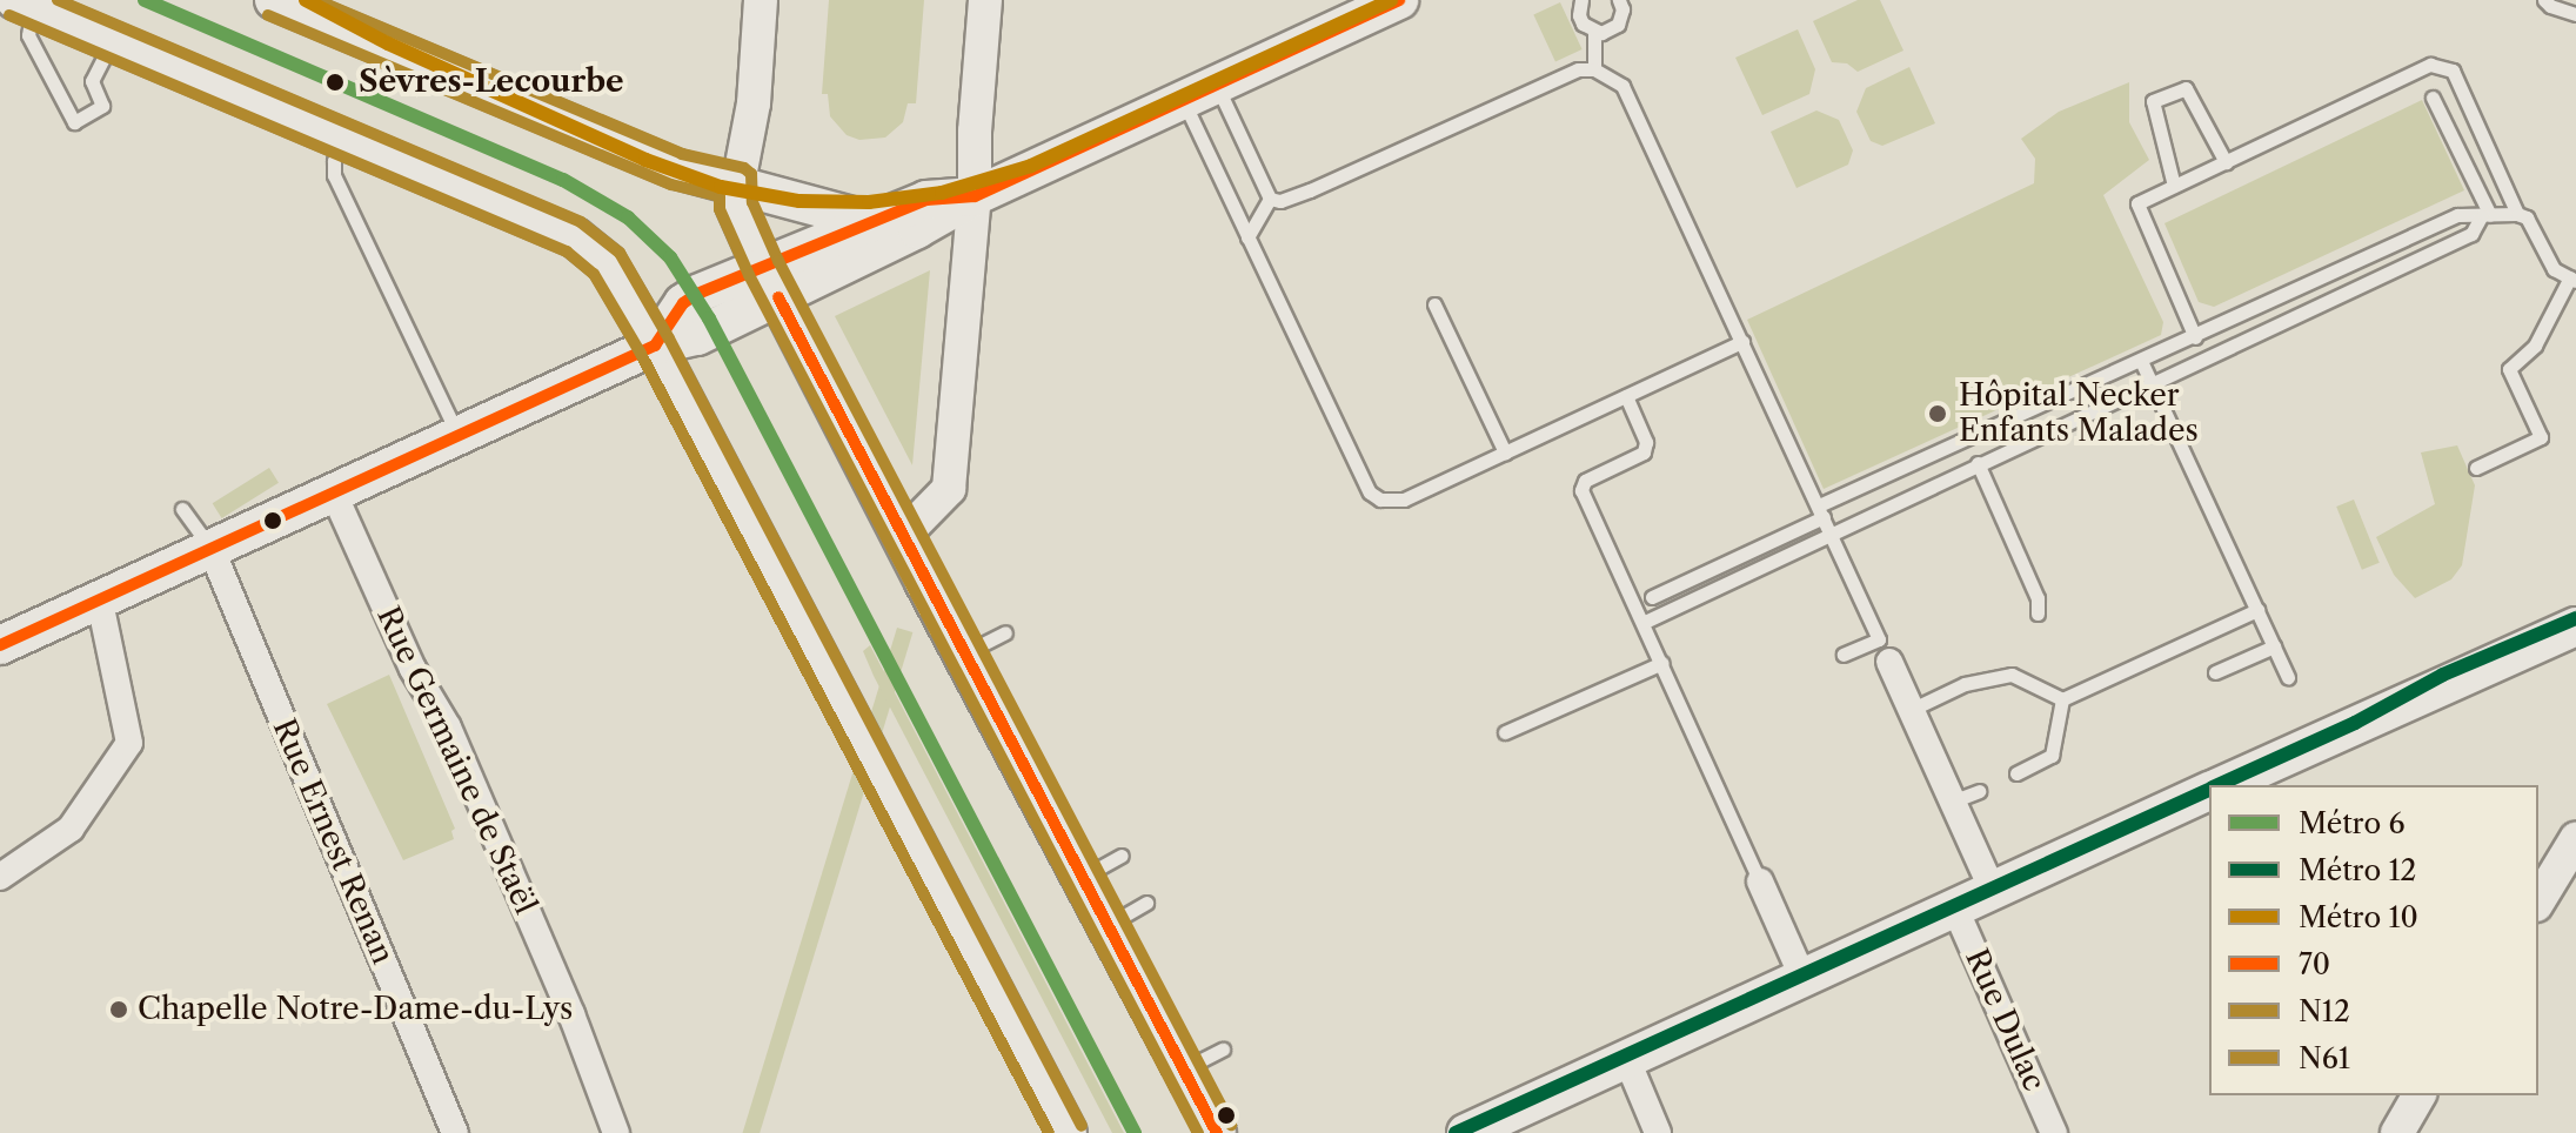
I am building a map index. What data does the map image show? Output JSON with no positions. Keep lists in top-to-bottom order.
{
  "streets": {
    "street": ["Rue Germaine de Staël", "Rue Ernest Renan", "Rue Dulac"]
  },
  "places": ["Sèvres-Lecourbe", "Hôpital Necker Enfants Malades", "Chapelle Notre-Dame-du-Lys"],
  "lines": [
    "metro line 6",
    "metro line 10",
    "transit line 70",
    "transit line N61",
    "transit line N12",
    "metro line 12"
  ],
  "legend": [
    "Métro 6",
    "Métro 12",
    "Métro 10",
    "70",
    "N12",
    "N61"
  ]
}
